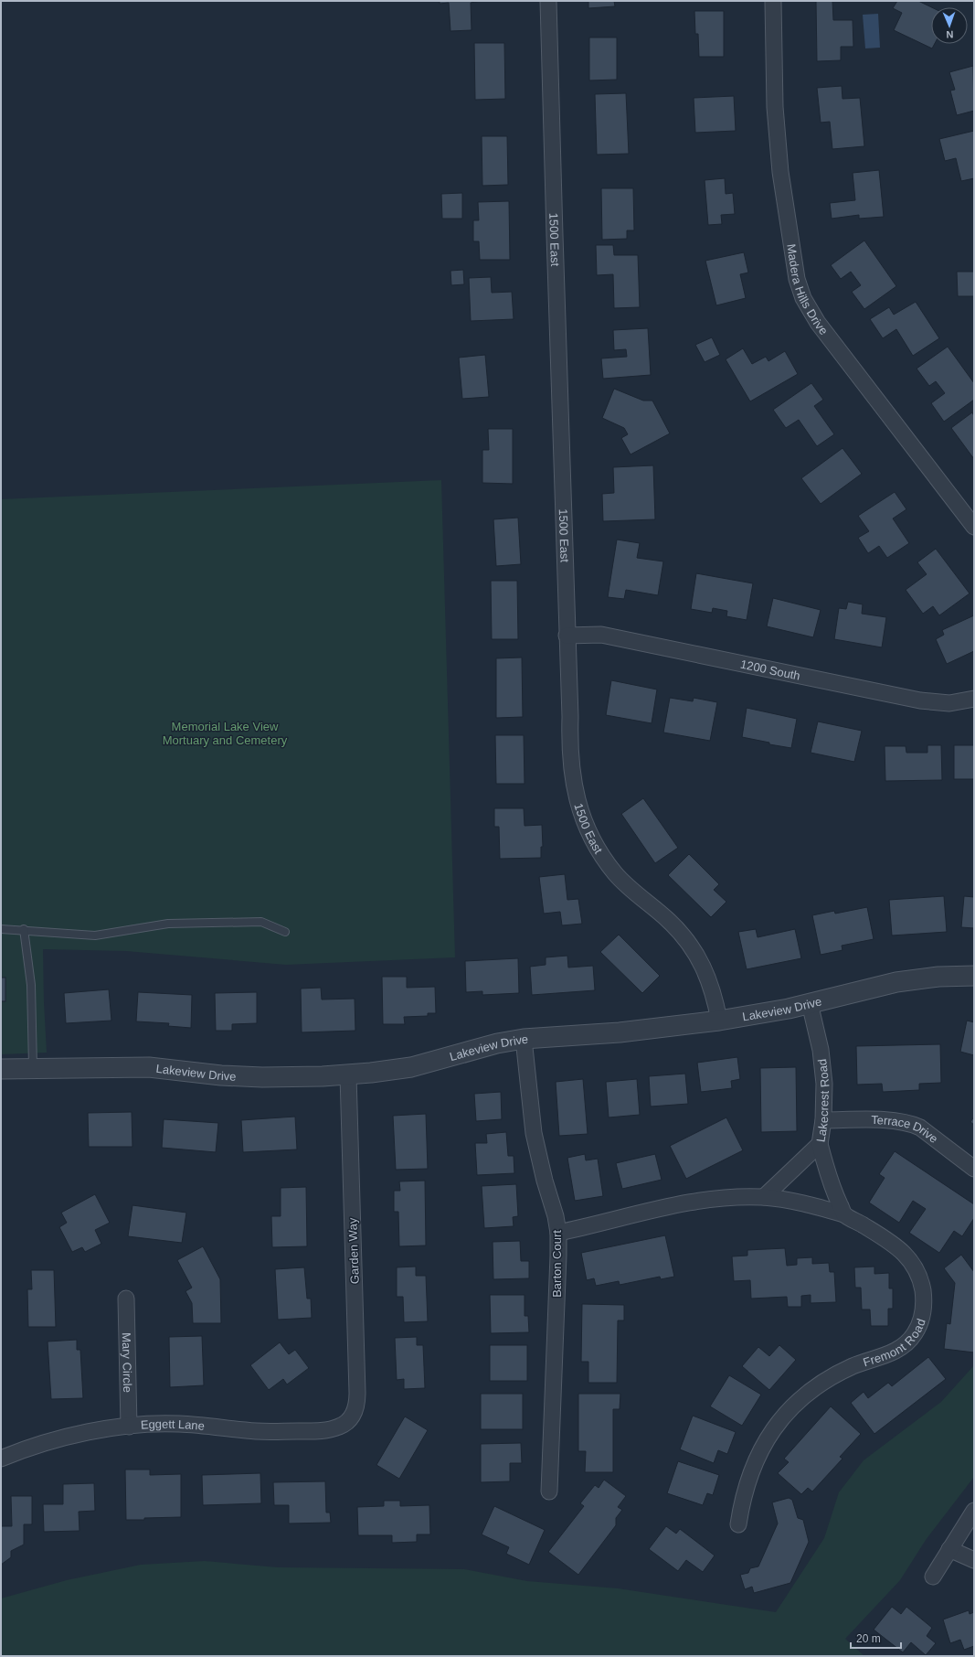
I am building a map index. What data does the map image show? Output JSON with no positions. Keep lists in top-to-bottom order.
{
  "streets": {
    "street": [
      "1500 East",
      "Madera Hills Drive",
      "1200 South",
      "Lakeview Drive",
      "Lakecrest Road",
      "Terrace Drive",
      "Garden Way",
      "Barton Court",
      "Fremont Road",
      "Mary Circle",
      "Eggett Lane"
    ]
  },
  "crossings": [
    ["1500 East", "1200 South"],
    ["1500 East", "Lakeview Drive"],
    ["Lakeview Drive", "Lakecrest Road"],
    ["Lakeview Drive", "Garden Way"],
    ["Lakeview Drive", "Barton Court"],
    ["Lakecrest Road", "Terrace Drive"],
    ["Garden Way", "Eggett Lane"],
    ["Mary Circle", "Eggett Lane"]
  ],
  "parks": ["Memorial Lake View Mortuary and Cemetery"],
  "scale_bar": "20 m",
  "north": "bottom"
}
